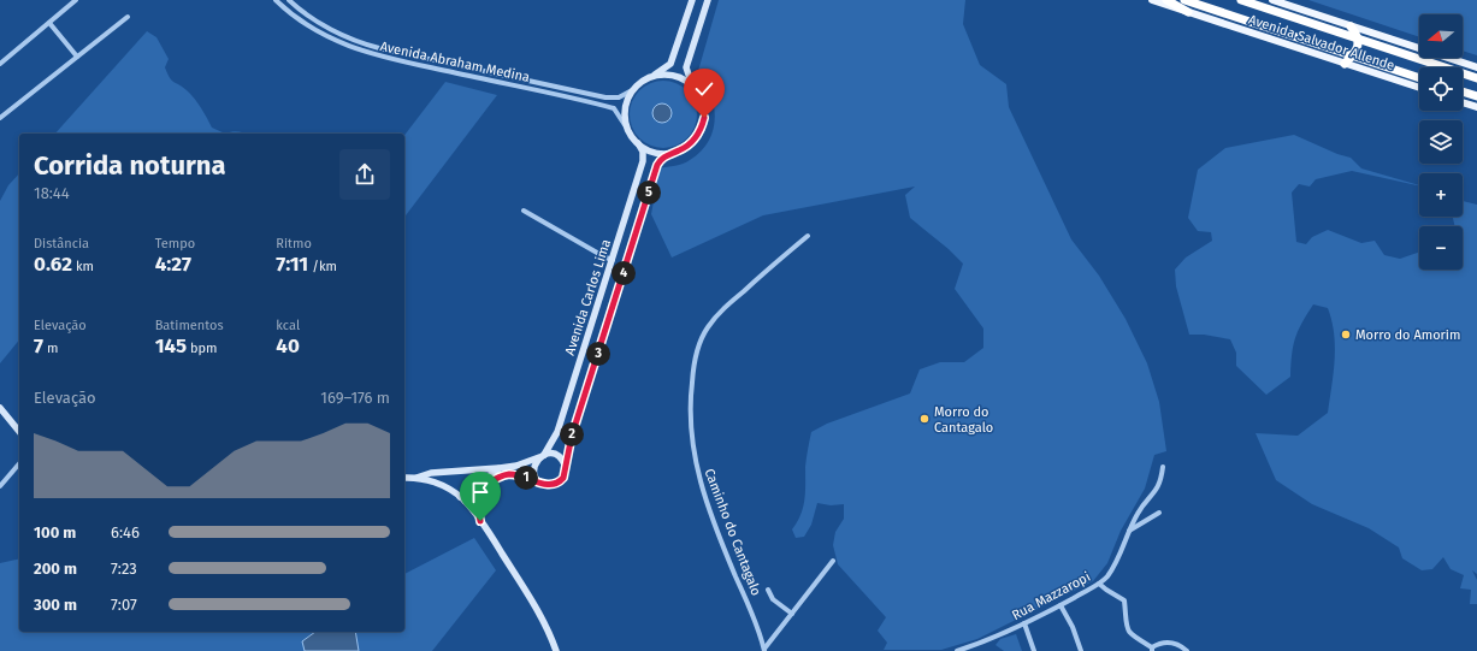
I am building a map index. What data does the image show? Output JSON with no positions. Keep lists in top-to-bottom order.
{
  "streets": {
    "highway": ["Avenida Salvador Allende"],
    "street": [
      "Avenida Abraham Medina",
      "Avenida Carlos Lima",
      "Caminho do Cantagalo",
      "Rua Mazzaropi"
    ]
  },
  "crossings": [
    ["Avenida Abraham Medina", "Avenida Carlos Lima"]
  ],
  "places": ["Morro do Amorim", "Morro do Cantagalo"],
  "north": "left",
  "page": {
    "map_buttons": ["+", "−"],
    "heading": ["Corrida noturna", "18:44"],
    "pins": [
      "5",
      "4",
      "3",
      "2",
      "1"
    ],
    "stats": [
      ["Distância", "0.62 km"],
      ["Tempo", "4:27"],
      ["Ritmo", "7:11 /km"],
      ["Elevação", "7 m"],
      ["Batimentos", "145 bpm"],
      ["kcal", "40"]
    ],
    "chart": ["Elevação", "169–176 m"],
    "list": [
      {
        "name": "100 m",
        "note": "6:46"
      },
      {
        "name": "200 m",
        "note": "7:23"
      },
      {
        "name": "300 m",
        "note": "7:07"
      }
    ]
  }
}
